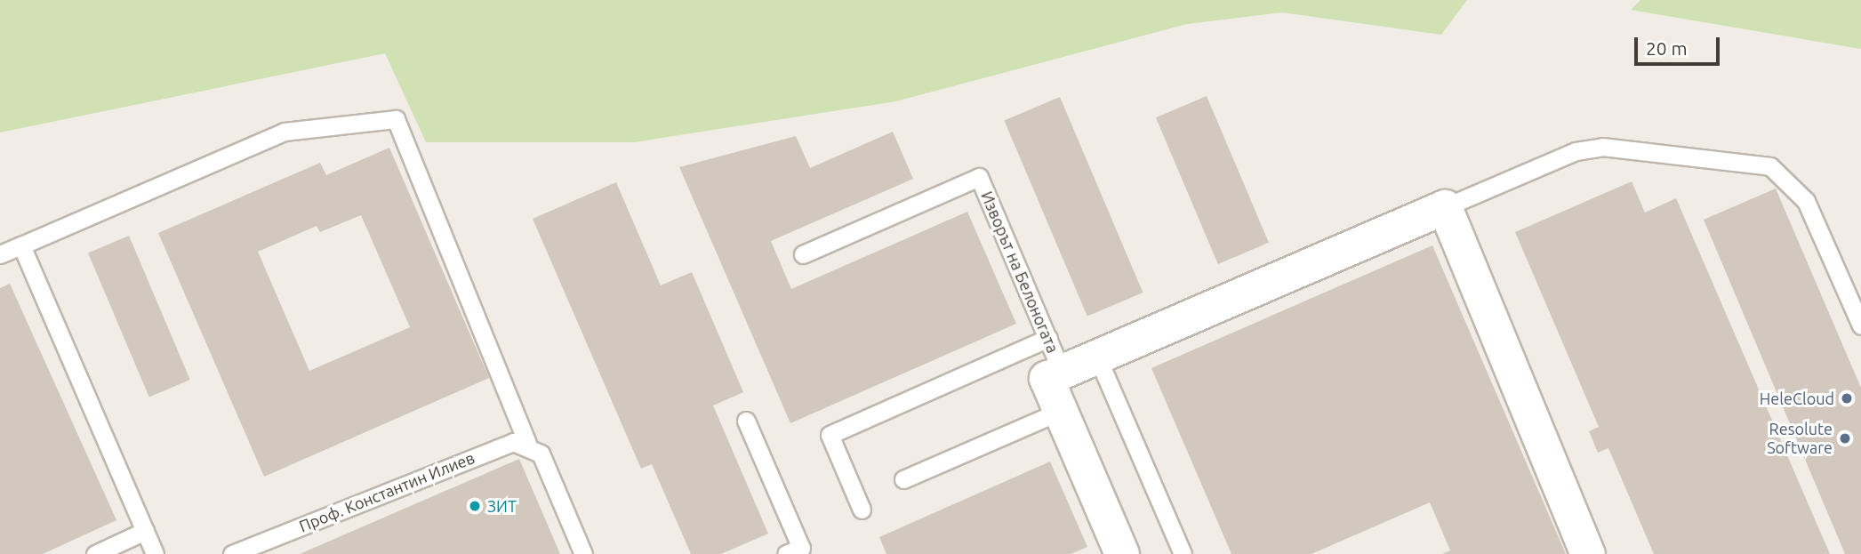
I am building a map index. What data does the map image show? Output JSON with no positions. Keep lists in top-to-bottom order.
{
  "streets": {
    "street": ["Изворът на Белоногата"],
    "lane": ["Проф. Константин Илиев"]
  },
  "places": ["HeleCloud", "Resolute Software", "ЗИТ"],
  "scale_bar": "20 m"
}
